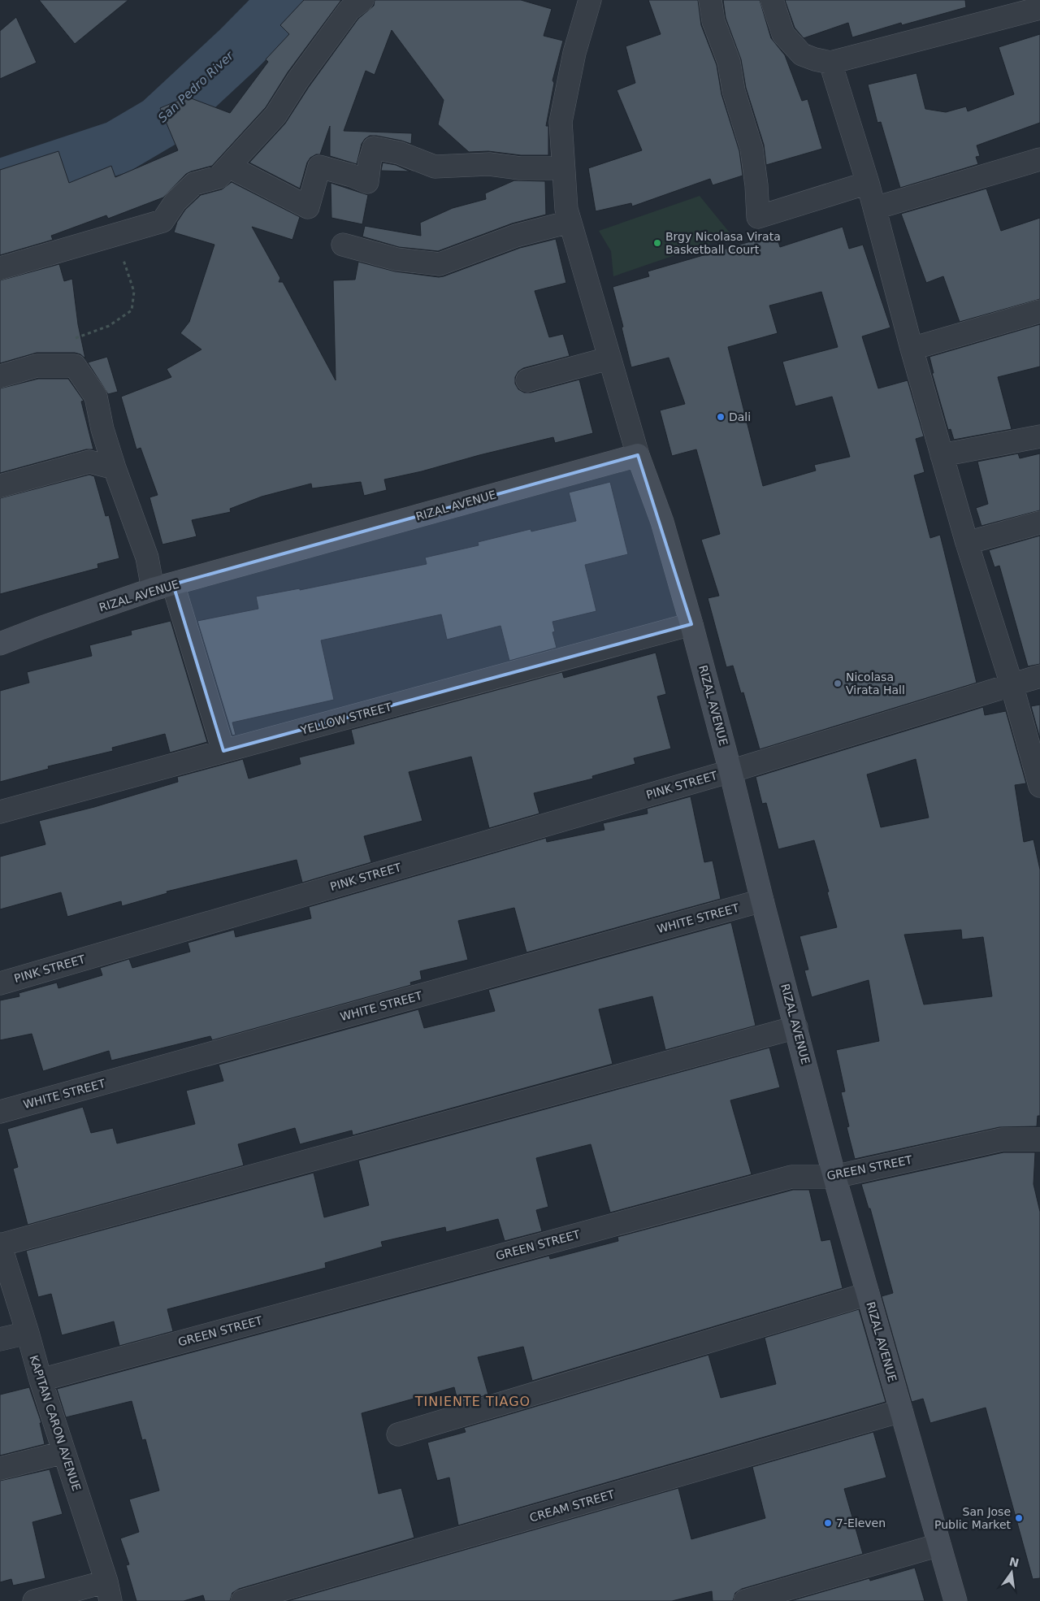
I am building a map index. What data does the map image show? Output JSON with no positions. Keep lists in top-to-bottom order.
{
  "streets": {
    "main road": ["RIZAL AVENUE"],
    "street": [
      "YELLOW STREET",
      "PINK STREET",
      "WHITE STREET",
      "GREEN STREET",
      "KAPITAN CARON AVENUE",
      "CREAM STREET"
    ]
  },
  "crossings": [
    ["RIZAL AVENUE", "YELLOW STREET"],
    ["RIZAL AVENUE", "PINK STREET"],
    ["RIZAL AVENUE", "WHITE STREET"],
    ["RIZAL AVENUE", "GREEN STREET"],
    ["RIZAL AVENUE", "CREAM STREET"],
    ["GREEN STREET", "KAPITAN CARON AVENUE"]
  ],
  "districts": ["TINIENTE TIAGO"],
  "water": ["San Pedro River"],
  "places": [
    "Brgy Nicolasa Virata Basketball Court",
    "Dali",
    "Nicolasa Virata Hall",
    "San Jose Public Market",
    "7-Eleven"
  ],
  "north": "top"
}
